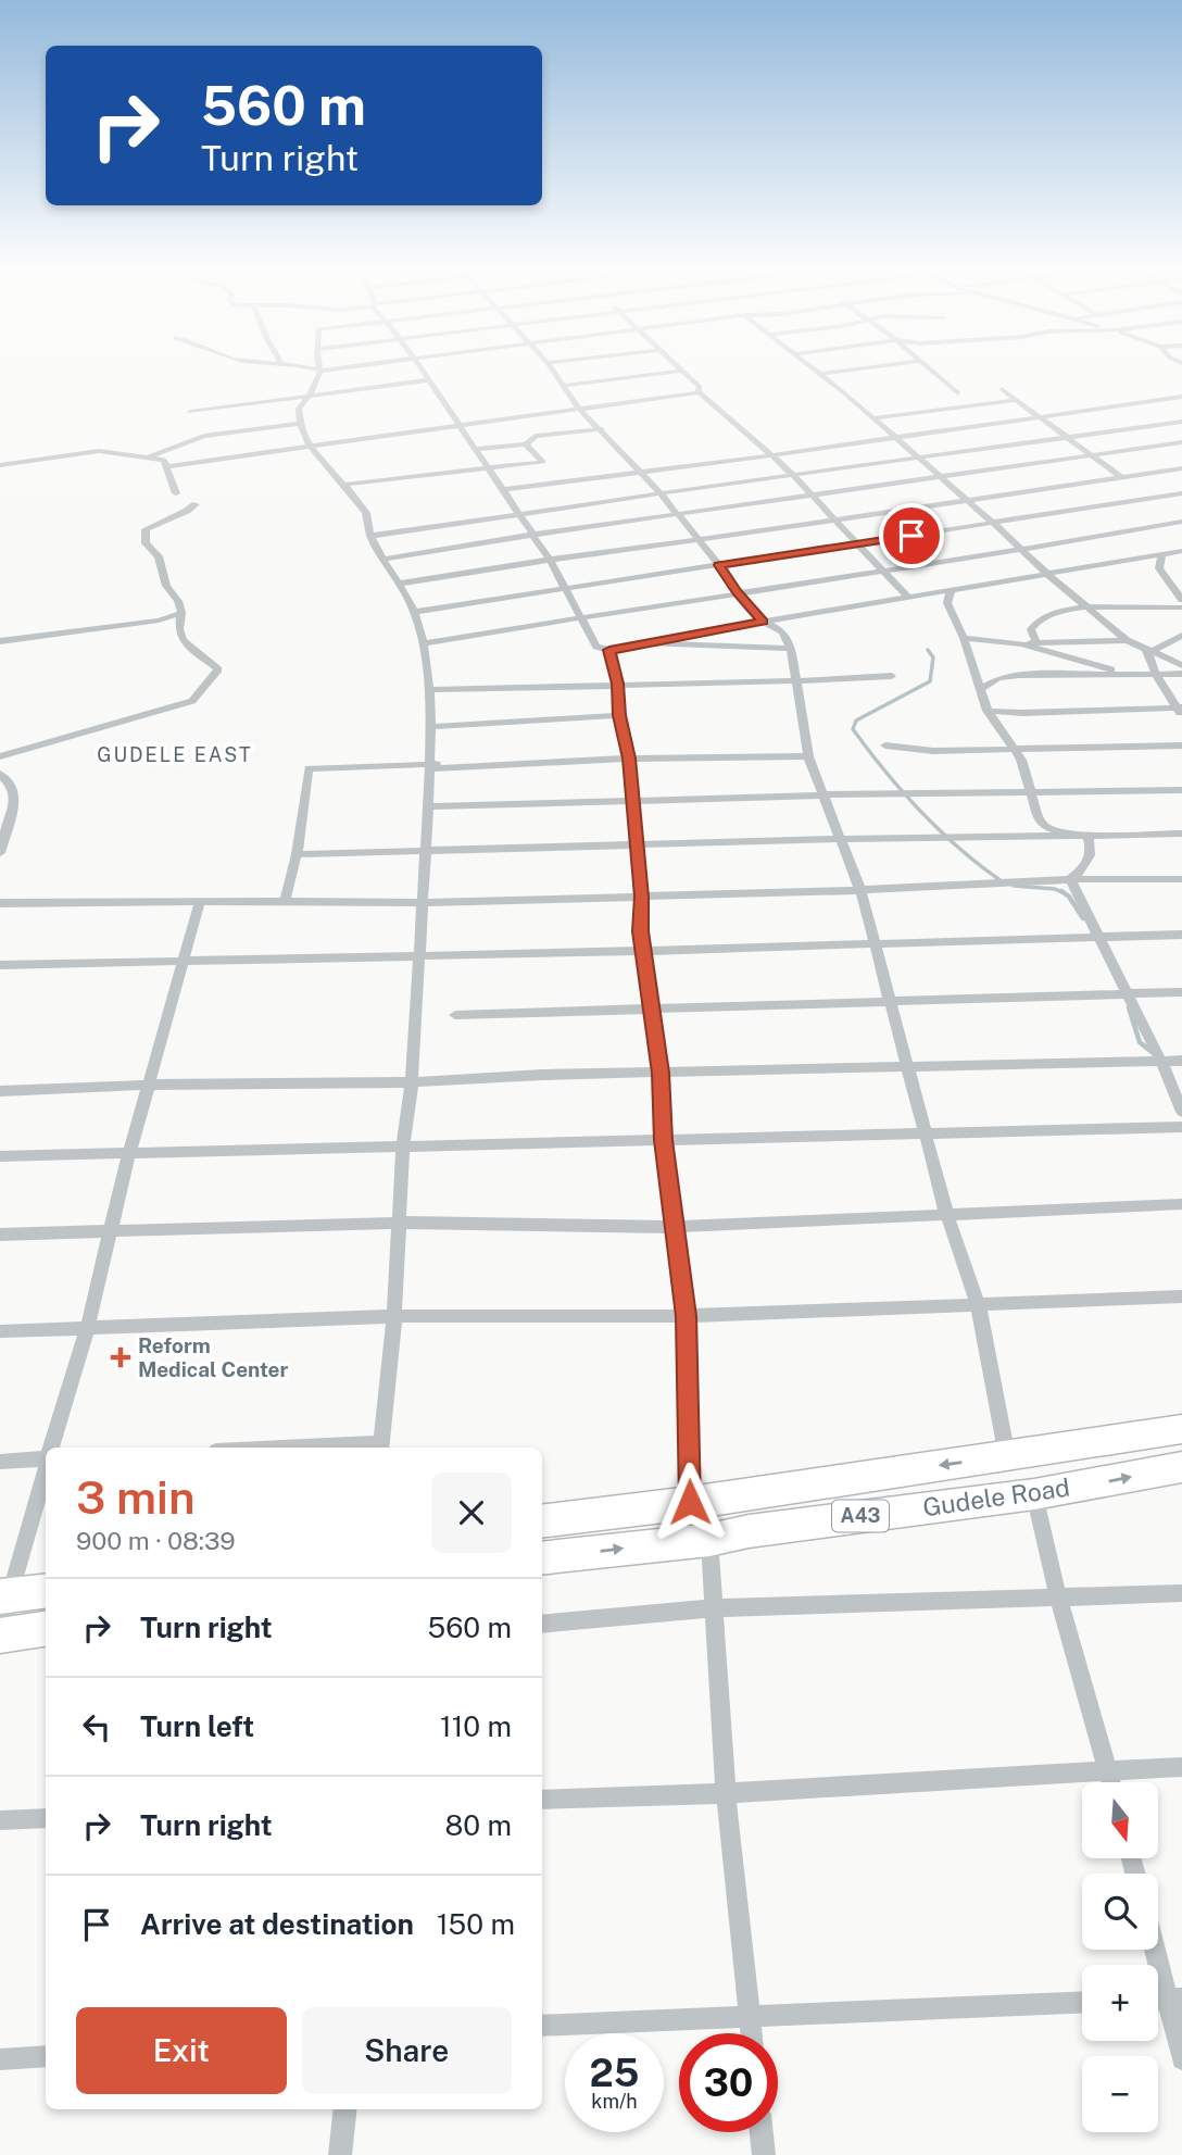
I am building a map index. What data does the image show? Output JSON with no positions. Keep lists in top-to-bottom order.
{
  "streets": {
    "highway": ["Gudele Road", "A43"]
  },
  "districts": ["GUDELE EAST"],
  "places": {
    "health": ["Reform Medical Center"]
  },
  "north": "bottom",
  "page": {
    "turn": ["560 m", "Turn right"],
    "heading": ["3 min", "900 m · 08:39"],
    "list": [
      {
        "name": "Turn right",
        "value": "560 m"
      },
      {
        "name": "Turn left",
        "value": "110 m"
      },
      {
        "name": "Turn right",
        "value": "80 m"
      },
      {
        "name": "Arrive at destination",
        "value": "150 m"
      }
    ],
    "map_buttons": ["+", "−"],
    "buttons": ["Exit", "Share"],
    "speed": "25 km/h",
    "limit": "30"
  }
}
